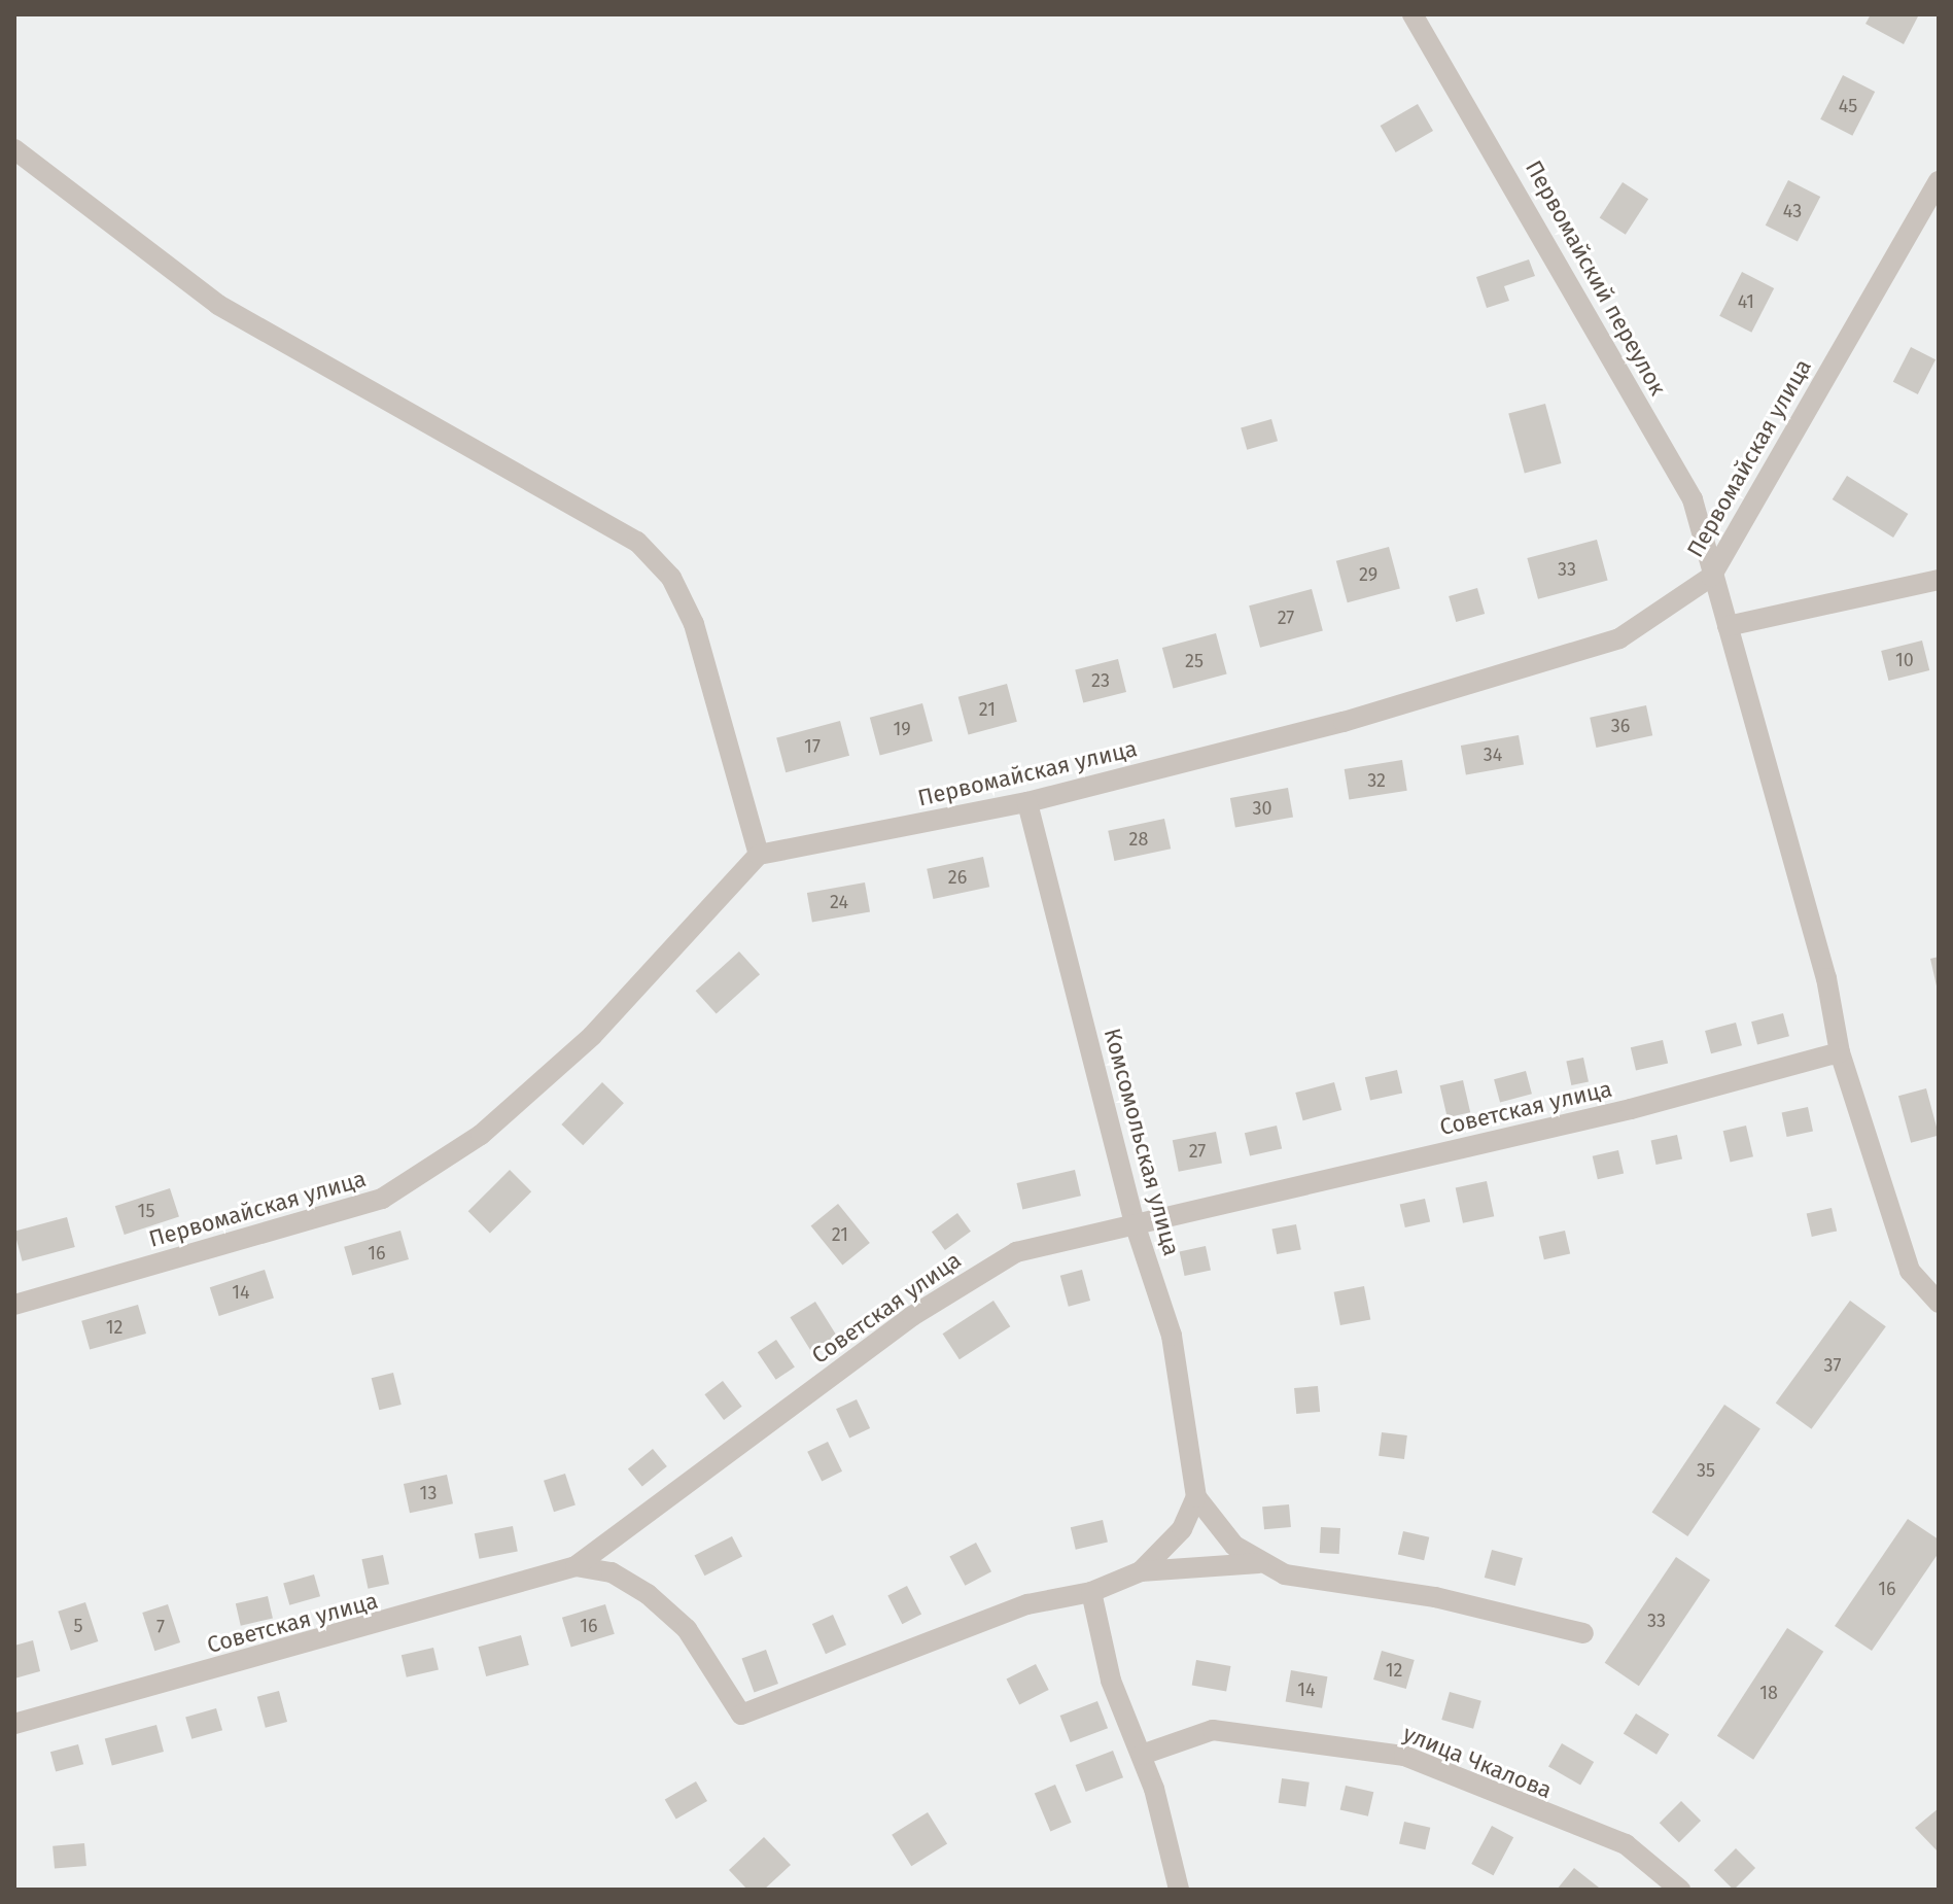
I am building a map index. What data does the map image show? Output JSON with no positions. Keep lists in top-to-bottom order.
{
  "streets": {
    "street": [
      "Первомайский переулок",
      "Первомайская улица",
      "Советская улица",
      "Комсомольская улица",
      "улица Чкалова"
    ]
  },
  "crossings": [
    ["Первомайский переулок", "Первомайская улица"],
    ["Первомайский переулок", "Советская улица"],
    ["Первомайская улица", "Комсомольская улица"],
    ["Советская улица", "Комсомольская улица"]
  ],
  "house_numbers": [
    "45",
    "43",
    "41",
    "33",
    "29",
    "27",
    "10",
    "25",
    "23",
    "21",
    "36",
    "19",
    "17",
    "34",
    "32",
    "30",
    "28",
    "26",
    "24",
    "27",
    "15",
    "21",
    "16",
    "14",
    "12",
    "37",
    "35",
    "13",
    "16",
    "33",
    "5",
    "16",
    "7",
    "12",
    "14",
    "18"
  ]
}
